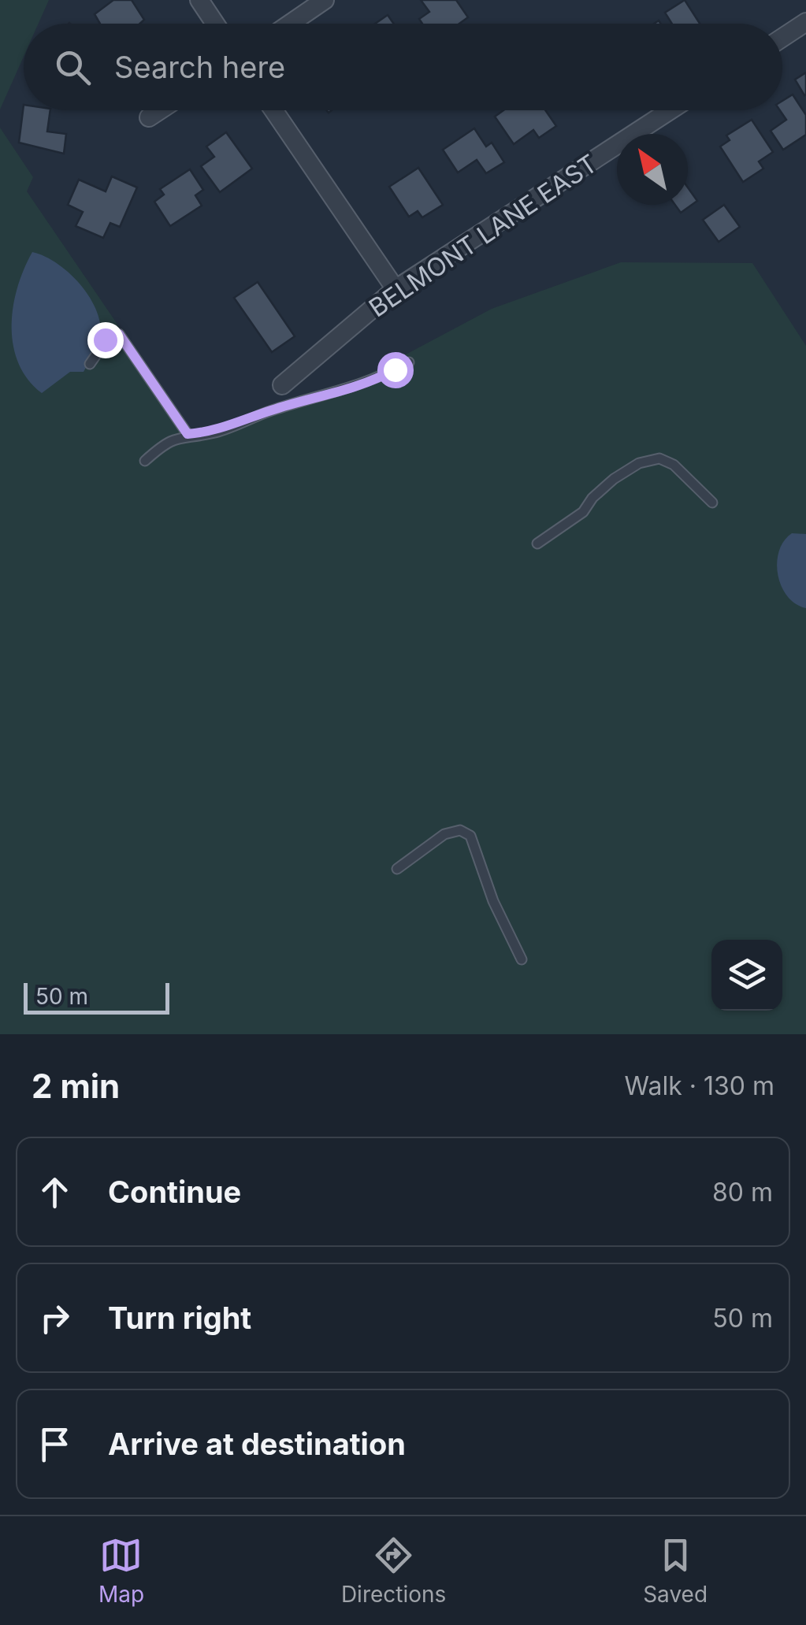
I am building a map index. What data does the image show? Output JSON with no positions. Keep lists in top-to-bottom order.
{
  "streets": {
    "street": ["BELMONT LANE EAST"]
  },
  "scale_bar": "50 m",
  "north": "top left",
  "page": {
    "search": "Search here",
    "scale": "50 m",
    "heading": ["2 min", "Walk · 130 m"],
    "list": [
      ["Continue", "80 m"],
      ["Turn right", "50 m"],
      "Arrive at destination"
    ],
    "nav": ["Map", "Directions", "Saved"]
  }
}
